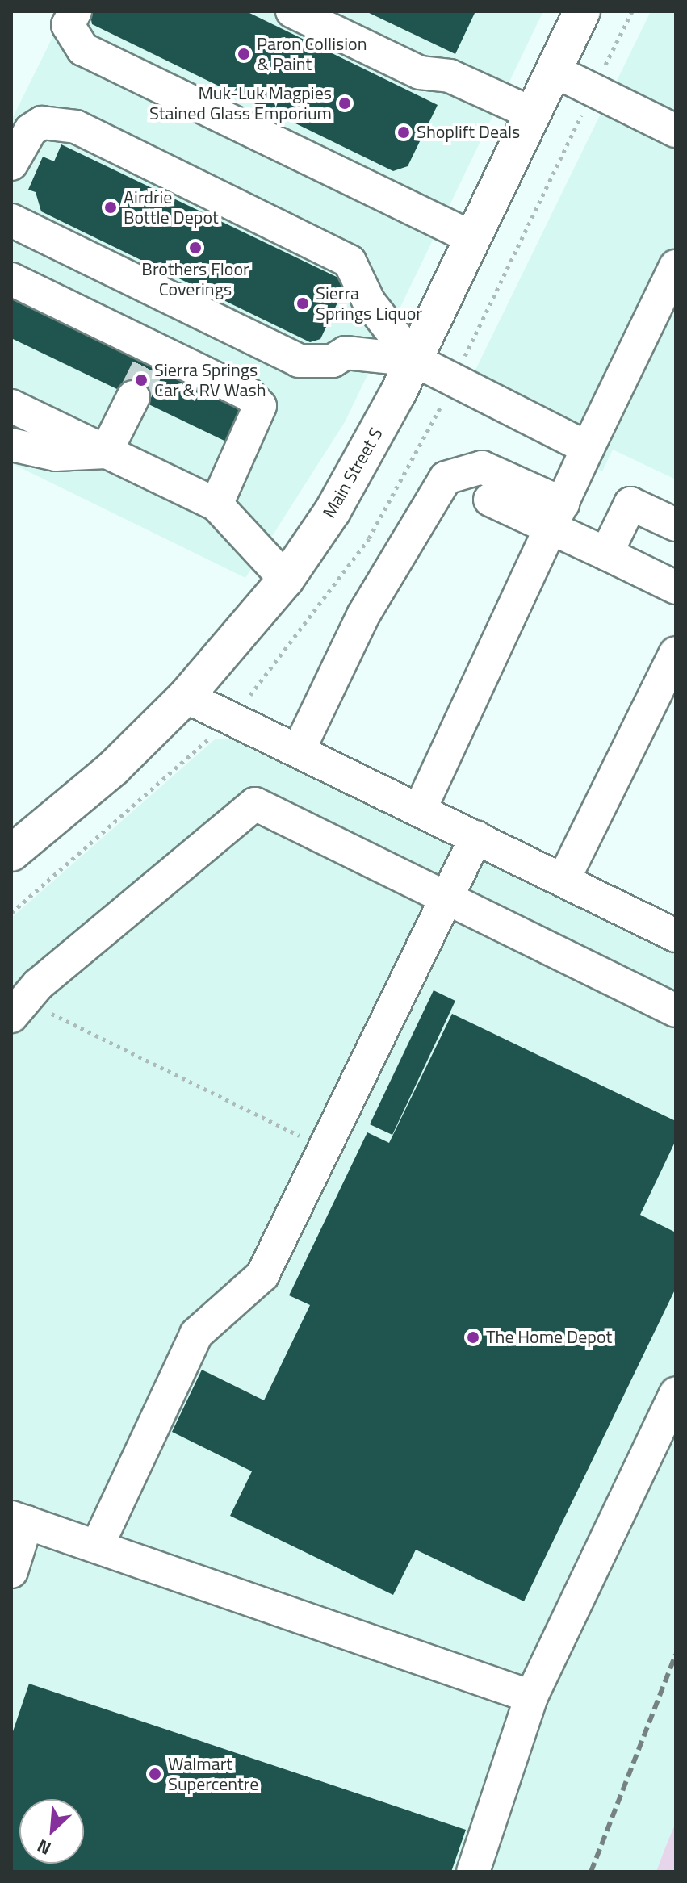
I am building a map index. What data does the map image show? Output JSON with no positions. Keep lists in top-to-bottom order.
{
  "streets": {
    "main road": ["Main Street S"]
  },
  "places": [
    "Paron Collision & Paint",
    "Muk-Luk Magpies Stained Glass Emporium",
    "Shoplift Deals",
    "Airdrie Bottle Depot",
    "Brothers Floor Coverings",
    "Sierra Springs Liquor",
    "Sierra Springs Car & RV Wash",
    "The Home Depot",
    "Walmart Supercentre"
  ],
  "north": "bottom left"
}
